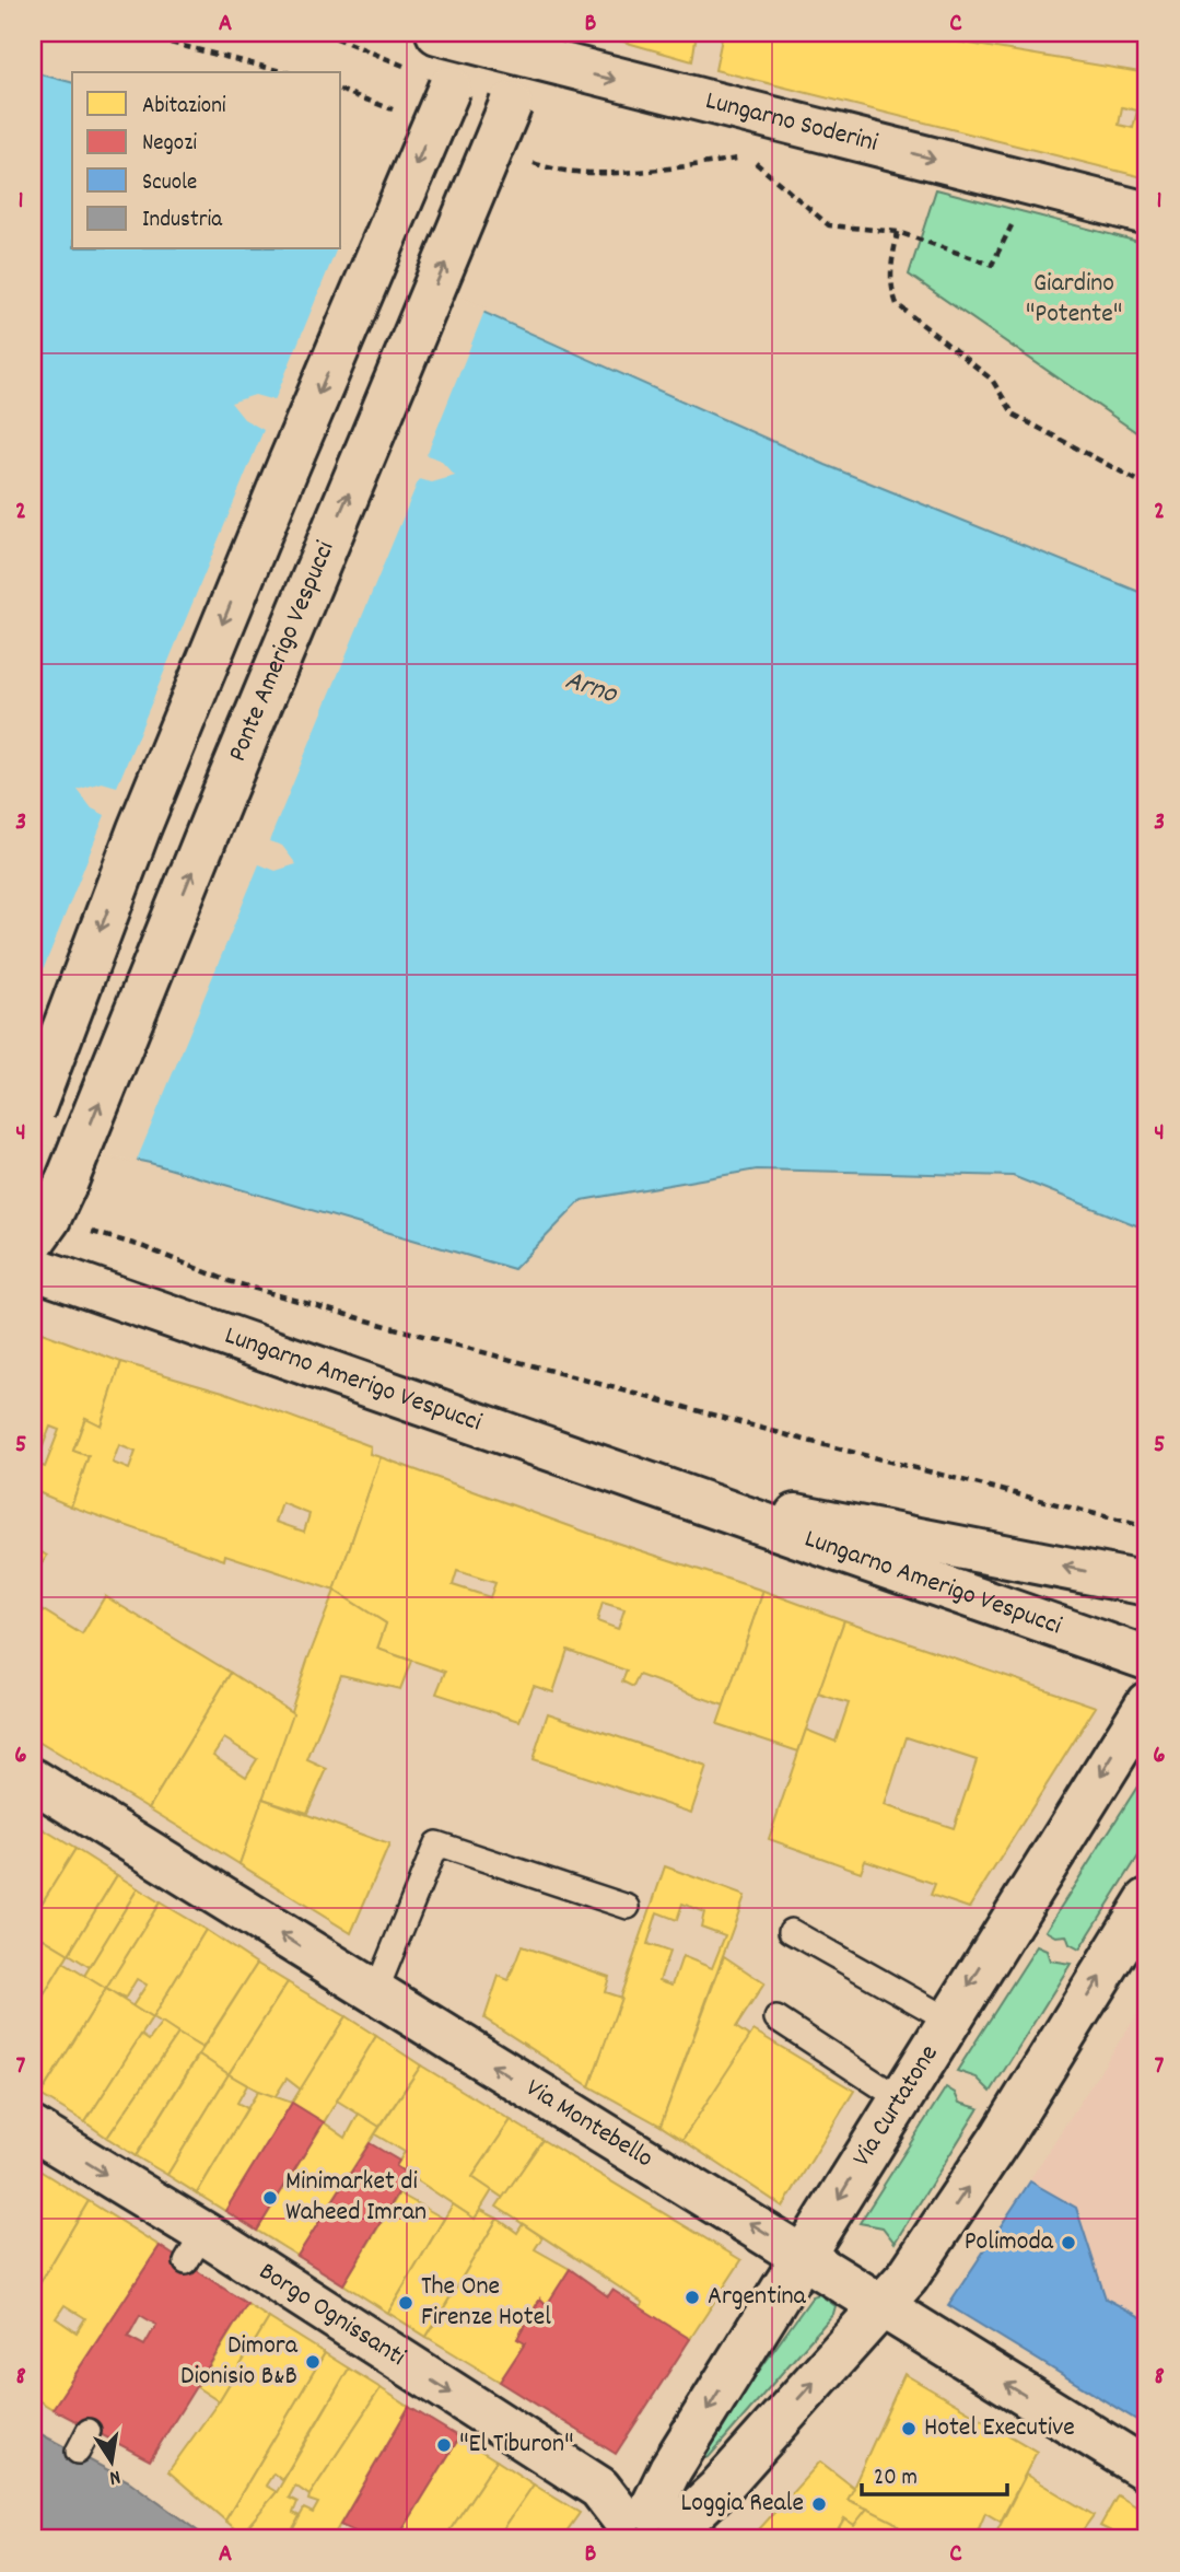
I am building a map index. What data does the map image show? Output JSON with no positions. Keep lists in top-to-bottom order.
{
  "streets": {
    "street": [
      "Lungarno Soderini",
      "Ponte Amerigo Vespucci",
      "Lungarno Amerigo Vespucci",
      "Via Curtatone",
      "Via Montebello",
      "Borgo Ognissanti"
    ]
  },
  "crossings": [
    ["Lungarno Soderini", "Ponte Amerigo Vespucci"],
    ["Via Curtatone", "Via Montebello"],
    ["Via Curtatone", "Borgo Ognissanti"]
  ],
  "one_way": ["Lungarno Soderini", "Via Montebello", "Borgo Ognissanti"],
  "water": ["Arno"],
  "parks": ["Giardino \"Potente\""],
  "places": [
    "Minimarket di Waheed Imran",
    "Polimoda",
    "Argentina",
    "The One Firenze Hotel",
    "Dimora Dionisio B&B",
    "Hotel Executive",
    "\"El Tiburon\"",
    "Loggia Reale"
  ],
  "legend": [
    "Abitazioni",
    "Negozi",
    "Scuole",
    "Industria"
  ],
  "scale_bar": "20 m",
  "north": "bottom",
  "grid": {
    "columns": ["A", "B", "C"],
    "rows": [
      "1",
      "2",
      "3",
      "4",
      "5",
      "6",
      "7",
      "8"
    ]
  }
}
